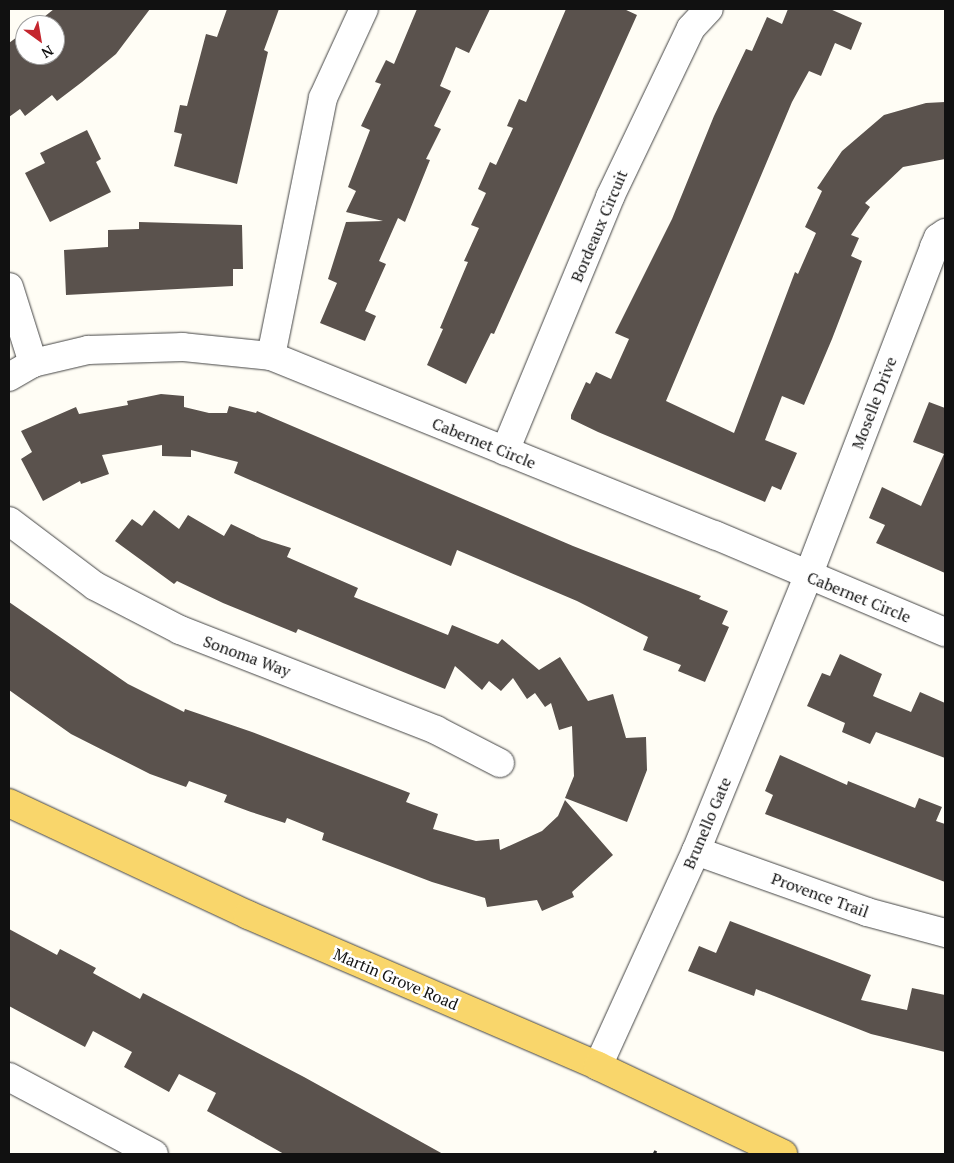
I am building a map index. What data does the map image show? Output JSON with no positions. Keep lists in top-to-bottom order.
{
  "streets": {
    "main road": ["Martin Grove Road"],
    "street": [
      "Bordeaux Circuit",
      "Moselle Drive",
      "Cabernet Circle",
      "Sonoma Way",
      "Brunello Gate",
      "Provence Trail"
    ]
  },
  "crossings": [
    ["Bordeaux Circuit", "Cabernet Circle"],
    ["Moselle Drive", "Cabernet Circle"],
    ["Moselle Drive", "Brunello Gate"],
    ["Cabernet Circle", "Brunello Gate"],
    ["Brunello Gate", "Provence Trail"],
    ["Brunello Gate", "Martin Grove Road"]
  ],
  "north": "bottom right"
}
